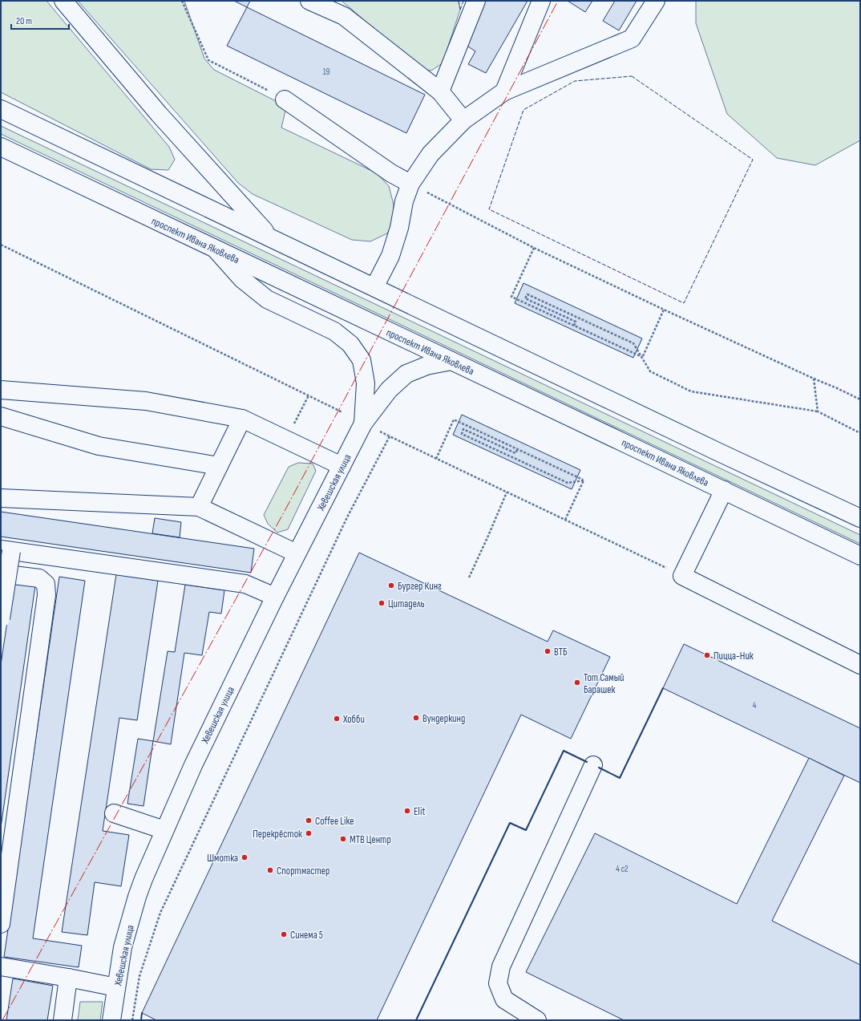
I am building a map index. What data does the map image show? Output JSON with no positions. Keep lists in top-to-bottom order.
{
  "streets": {
    "main road": ["проспект Ивана Яковлева", "Хевешская улица"]
  },
  "places": [
    "Бургер Кинг",
    "Цитадель",
    "ВТБ",
    "Пицца-Ник",
    "Тот Самый Барашек",
    "Вундеркинд",
    "Хобби",
    "Elit",
    "Coffee Like",
    "Перекрёсток",
    "МТВ Центр",
    "Шмотка",
    "Спортмастер",
    "Синема 5"
  ],
  "house_numbers": ["19", "4", "4 с2"],
  "scale_bar": "20 m"
}
